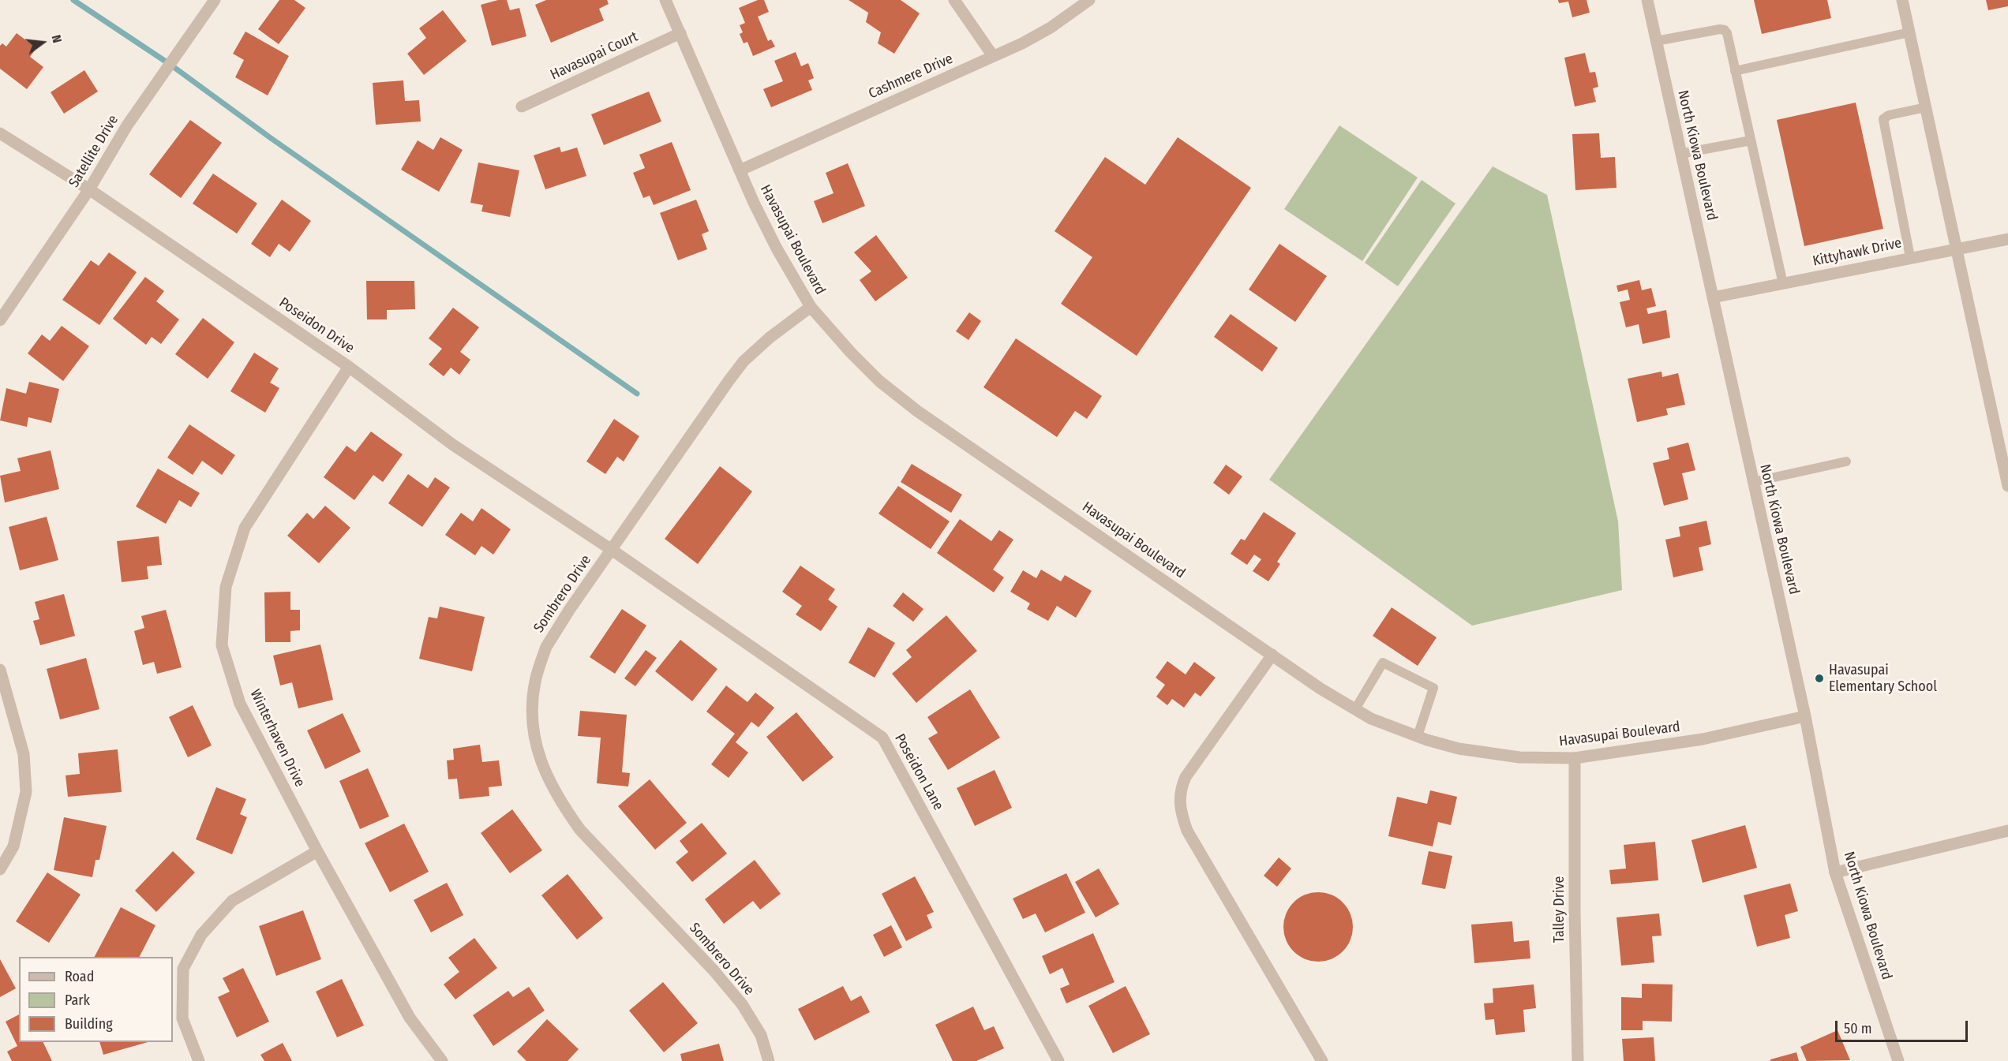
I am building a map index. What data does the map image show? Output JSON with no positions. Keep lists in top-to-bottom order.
{
  "streets": {
    "street": [
      "Havasupai Court",
      "Cashmere Drive",
      "Satellite Drive",
      "North Kiowa Boulevard",
      "Havasupai Boulevard",
      "Kittyhawk Drive",
      "Poseidon Drive",
      "Sombrero Drive",
      "Winterhaven Drive",
      "Poseidon Lane",
      "Talley Drive"
    ]
  },
  "crossings": [
    ["Havasupai Court", "Havasupai Boulevard"],
    ["Cashmere Drive", "Havasupai Boulevard"],
    ["Satellite Drive", "Poseidon Drive"],
    ["North Kiowa Boulevard", "Havasupai Boulevard"],
    ["North Kiowa Boulevard", "Kittyhawk Drive"],
    ["Havasupai Boulevard", "Sombrero Drive"],
    ["Havasupai Boulevard", "Talley Drive"],
    ["Poseidon Drive", "Sombrero Drive"],
    ["Poseidon Drive", "Winterhaven Drive"],
    ["Poseidon Drive", "Poseidon Lane"],
    ["Sombrero Drive", "Poseidon Lane"]
  ],
  "places": ["Havasupai Elementary School"],
  "legend": ["Road", "Park", "Building"],
  "scale_bar": "50 m",
  "north": "right"
}
